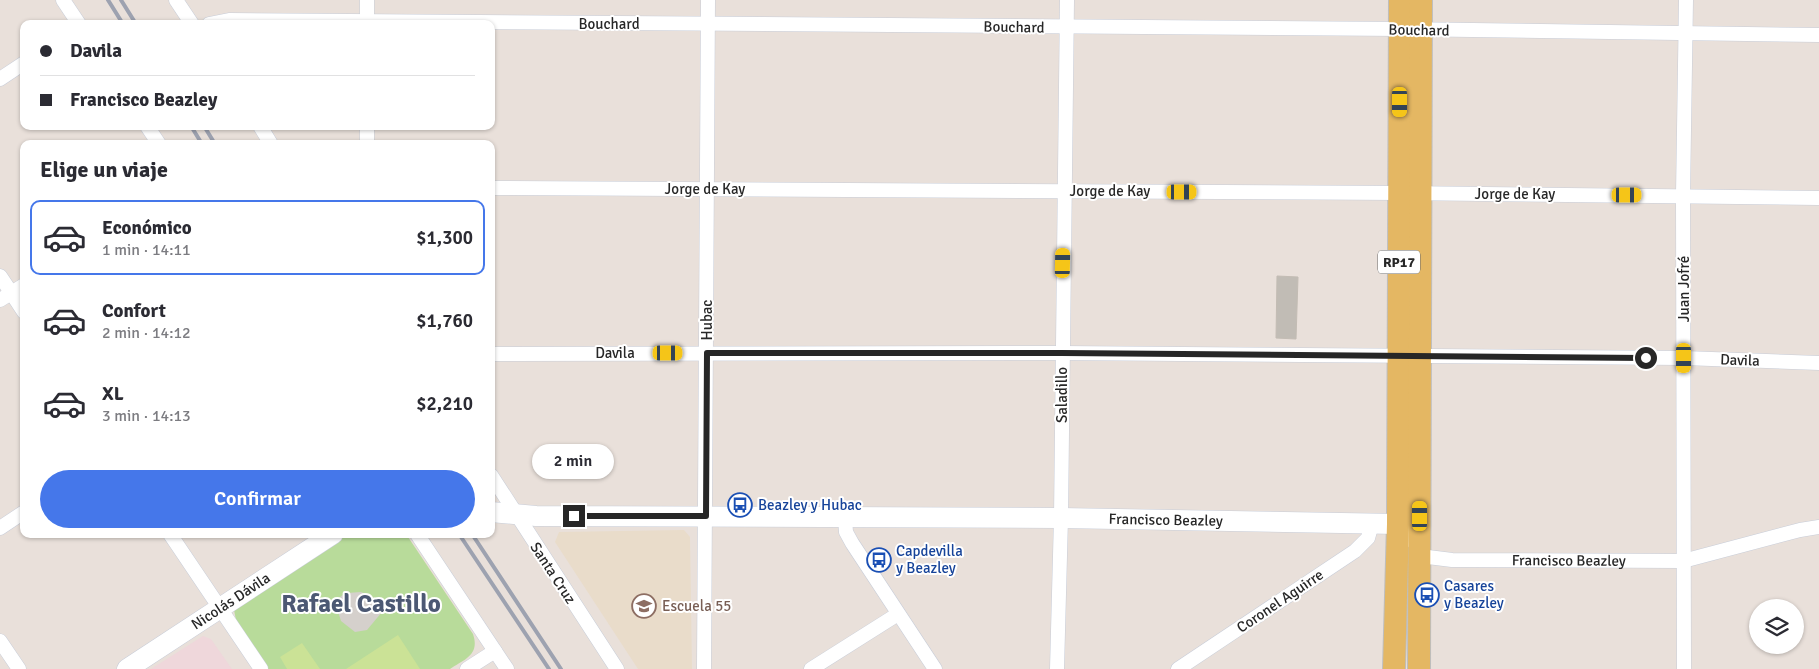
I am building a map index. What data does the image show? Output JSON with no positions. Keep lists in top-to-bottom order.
{
  "streets": {
    "main road": ["RP17"],
    "street": [
      "Bouchard",
      "Jorge de Kay",
      "Juan Jofré",
      "Hubac",
      "Davila",
      "Saladillo",
      "Francisco Beazley",
      "Santa Cruz",
      "Nicolás Dávila",
      "Coronel Aguirre"
    ]
  },
  "crossings": [
    ["Bouchard", "RP17"],
    ["Bouchard", "Juan Jofré"],
    ["Bouchard", "Hubac"],
    ["Bouchard", "Saladillo"],
    ["Jorge de Kay", "RP17"],
    ["Jorge de Kay", "Juan Jofré"],
    ["Jorge de Kay", "Hubac"],
    ["Jorge de Kay", "Saladillo"],
    ["RP17", "Davila"],
    ["RP17", "Francisco Beazley"],
    ["Juan Jofré", "Davila"],
    ["Juan Jofré", "Francisco Beazley"],
    ["Hubac", "Davila"],
    ["Hubac", "Francisco Beazley"],
    ["Davila", "Saladillo"],
    ["Saladillo", "Francisco Beazley"],
    ["Francisco Beazley", "Santa Cruz"],
    ["Francisco Beazley", "Coronel Aguirre"]
  ],
  "districts": ["Rafael Castillo"],
  "places": {
    "bus stop": ["Beazley y Hubac", "Capdevilla y Beazley", "Casares y Beazley"],
    "school or university": ["Escuela 55"]
  },
  "page": {
    "banner": ["Davila", "Francisco Beazley"],
    "heading": "Elige un viaje",
    "list": [
      {
        "name": "Económico",
        "note": "1 min · 14:11",
        "value": "$1,300"
      },
      {
        "name": "Confort",
        "note": "2 min · 14:12",
        "value": "$1,760"
      },
      {
        "name": "XL",
        "note": "3 min · 14:13",
        "value": "$2,210"
      }
    ],
    "bubble": "2 min",
    "buttons": "Confirmar"
  }
}
